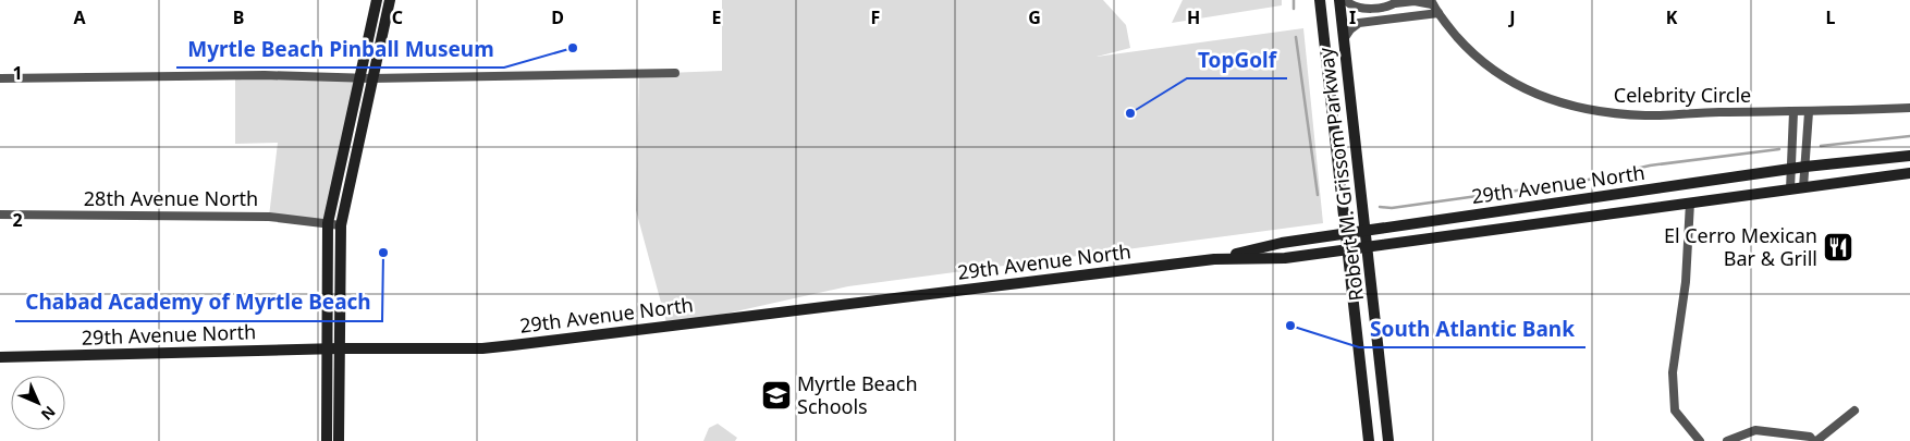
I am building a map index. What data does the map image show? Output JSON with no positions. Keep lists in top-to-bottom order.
{
  "streets": {
    "main road": ["Robert M. Grissom Parkway", "29th Avenue North"],
    "street": ["Celebrity Circle", "28th Avenue North"]
  },
  "crossings": [
    ["Robert M. Grissom Parkway", "29th Avenue North"]
  ],
  "places": {
    "other": [
      "Myrtle Beach Pinball Museum",
      "TopGolf",
      "Chabad Academy of Myrtle Beach",
      "South Atlantic Bank"
    ],
    "restaurant": ["El Cerro Mexican Bar & Grill"],
    "school or university": ["Myrtle Beach Schools"]
  },
  "north": "bottom right",
  "grid": {
    "columns": [
      "A",
      "B",
      "C",
      "D",
      "E",
      "F",
      "G",
      "H",
      "I",
      "J",
      "K",
      "L"
    ],
    "rows": ["1", "2"]
  }
}
